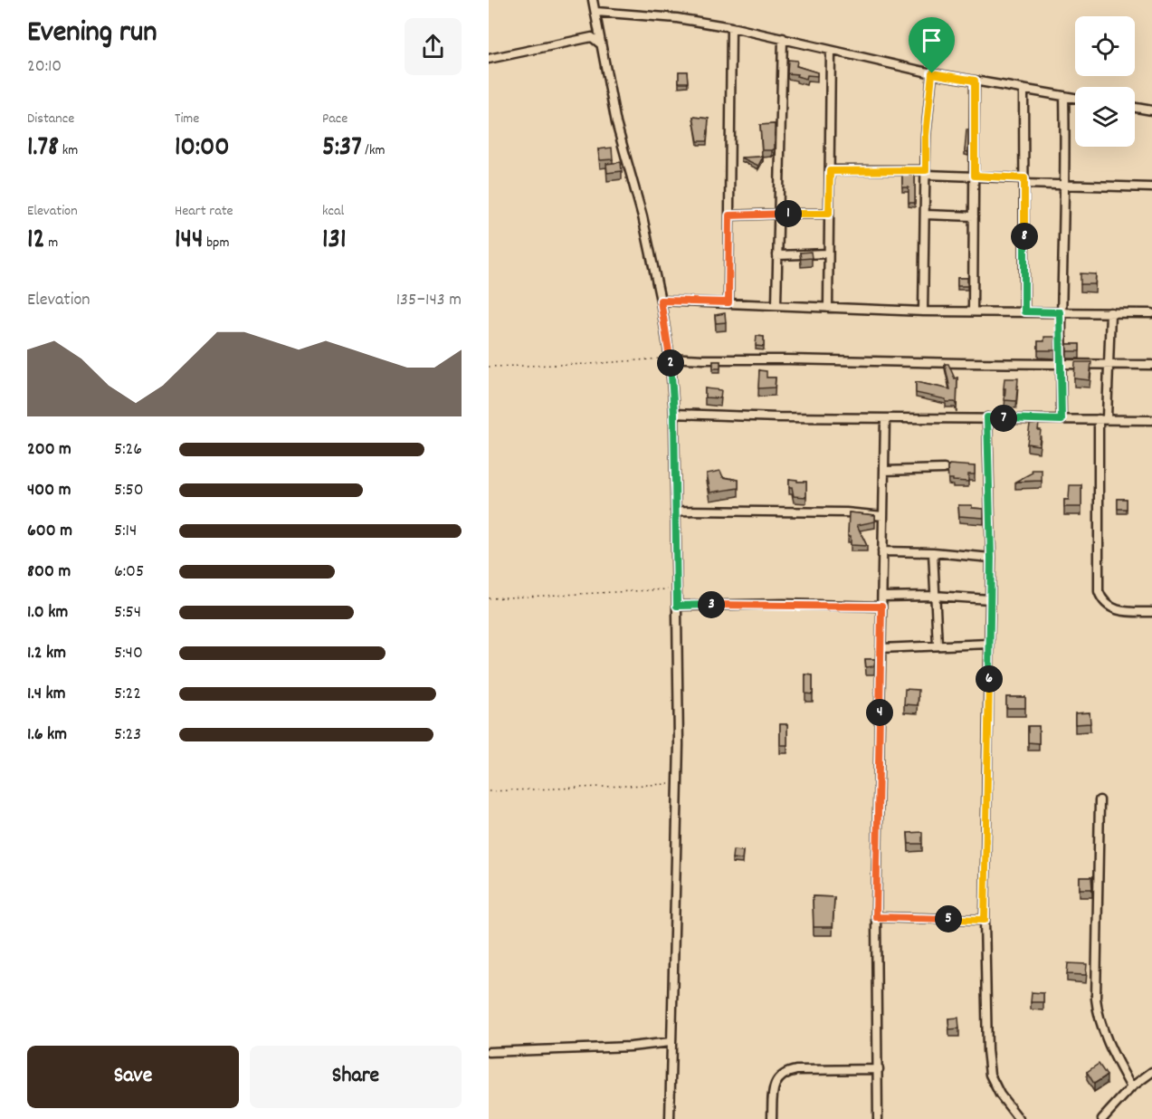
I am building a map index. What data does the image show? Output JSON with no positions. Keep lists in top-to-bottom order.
{
  "page": {
    "heading": ["Evening run", "20:10"],
    "stats": [
      ["Distance", "1.78 km"],
      ["Time", "10:00"],
      ["Pace", "5:37 /km"],
      ["Elevation", "12 m"],
      ["Heart rate", "144 bpm"],
      ["kcal", "131"]
    ],
    "pins": [
      "1",
      "8",
      "2",
      "7",
      "3",
      "6",
      "4",
      "5"
    ],
    "chart": ["Elevation", "135–143 m"],
    "list": [
      {
        "name": "200 m",
        "note": "5:26"
      },
      {
        "name": "400 m",
        "note": "5:50"
      },
      {
        "name": "600 m",
        "note": "5:14"
      },
      {
        "name": "800 m",
        "note": "6:05"
      },
      {
        "name": "1.0 km",
        "note": "5:54"
      },
      {
        "name": "1.2 km",
        "note": "5:40"
      },
      {
        "name": "1.4 km",
        "note": "5:22"
      },
      {
        "name": "1.6 km",
        "note": "5:23"
      }
    ],
    "buttons": ["Save", "Share"]
  }
}
